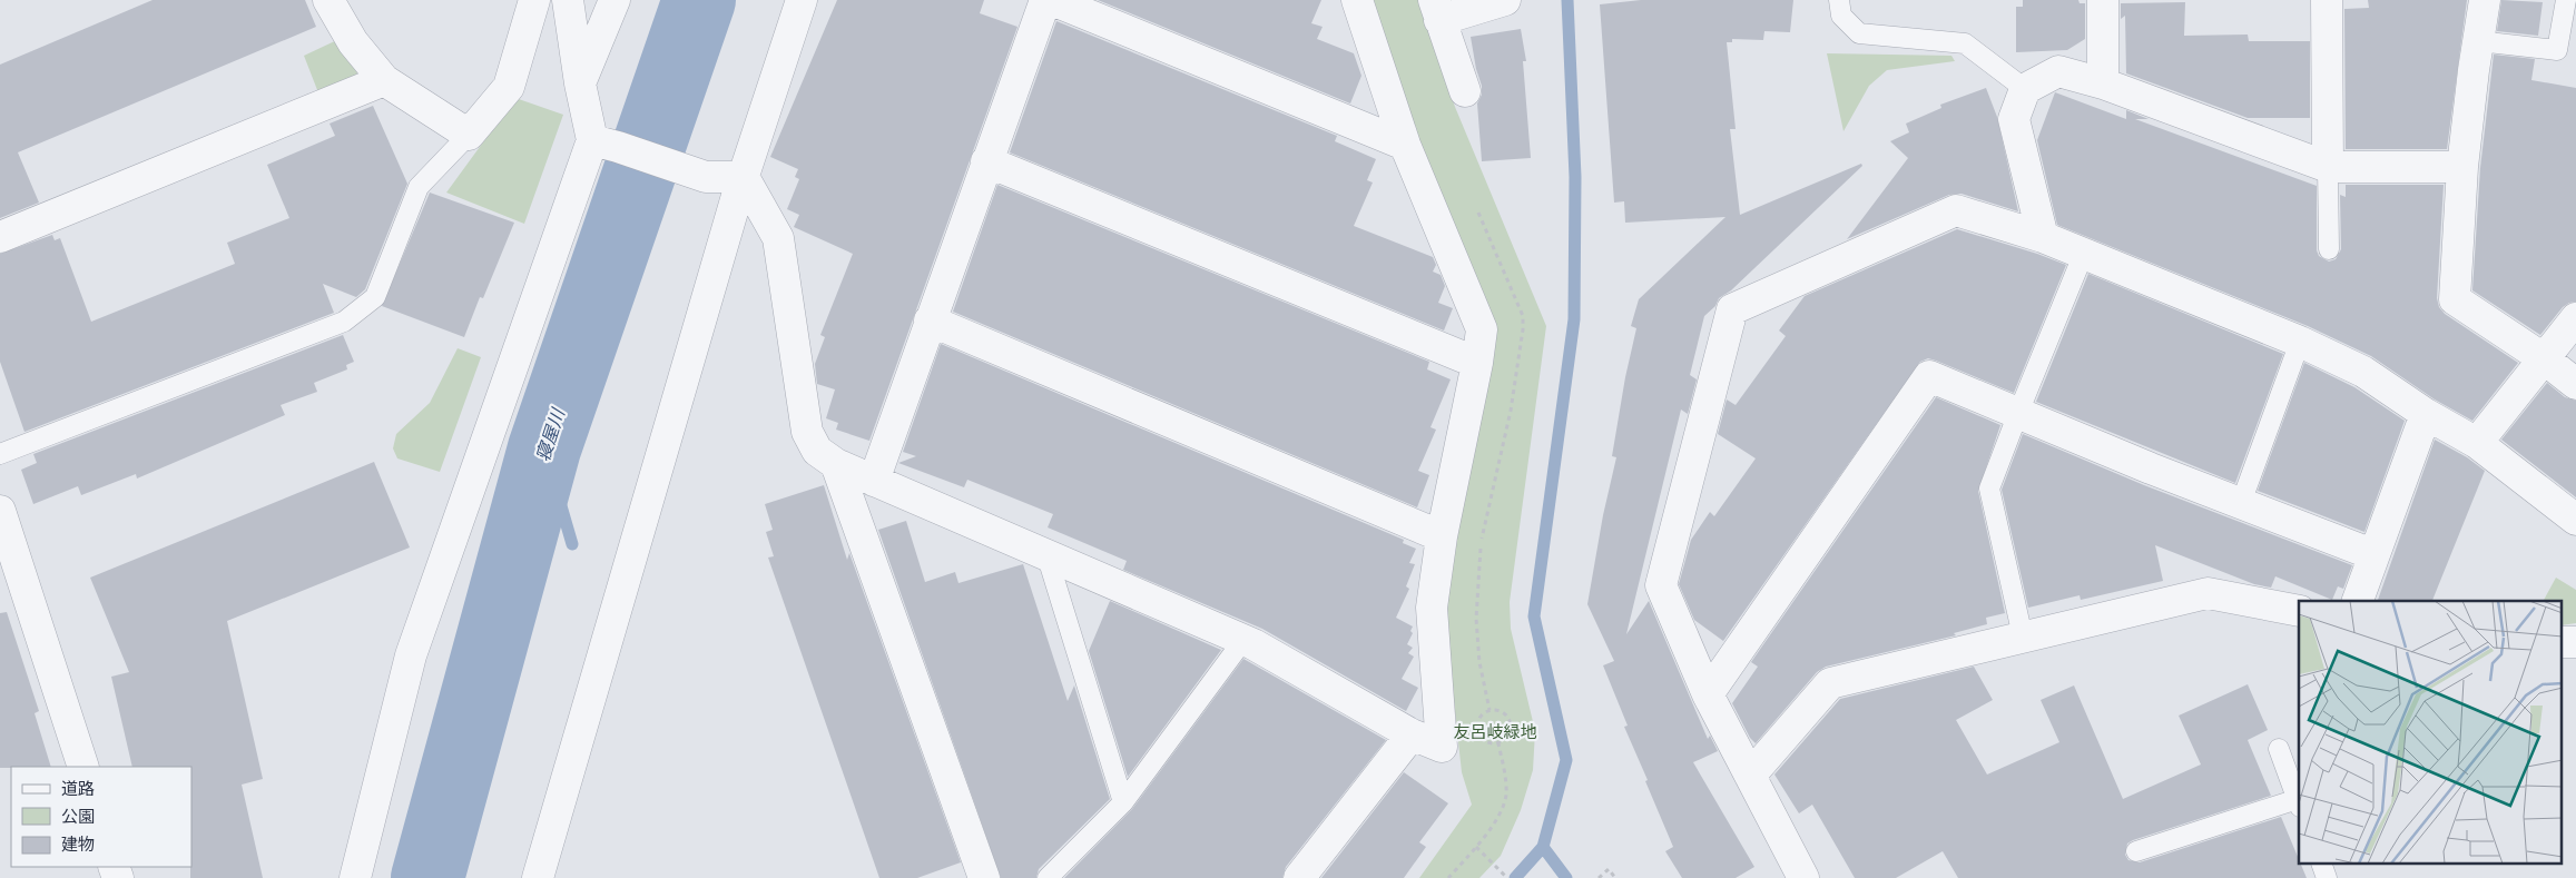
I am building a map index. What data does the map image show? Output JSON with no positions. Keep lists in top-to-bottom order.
{
  "water": ["寝屋川"],
  "parks": ["友呂岐緑地"],
  "legend": ["道路", "公園", "建物"]
}
